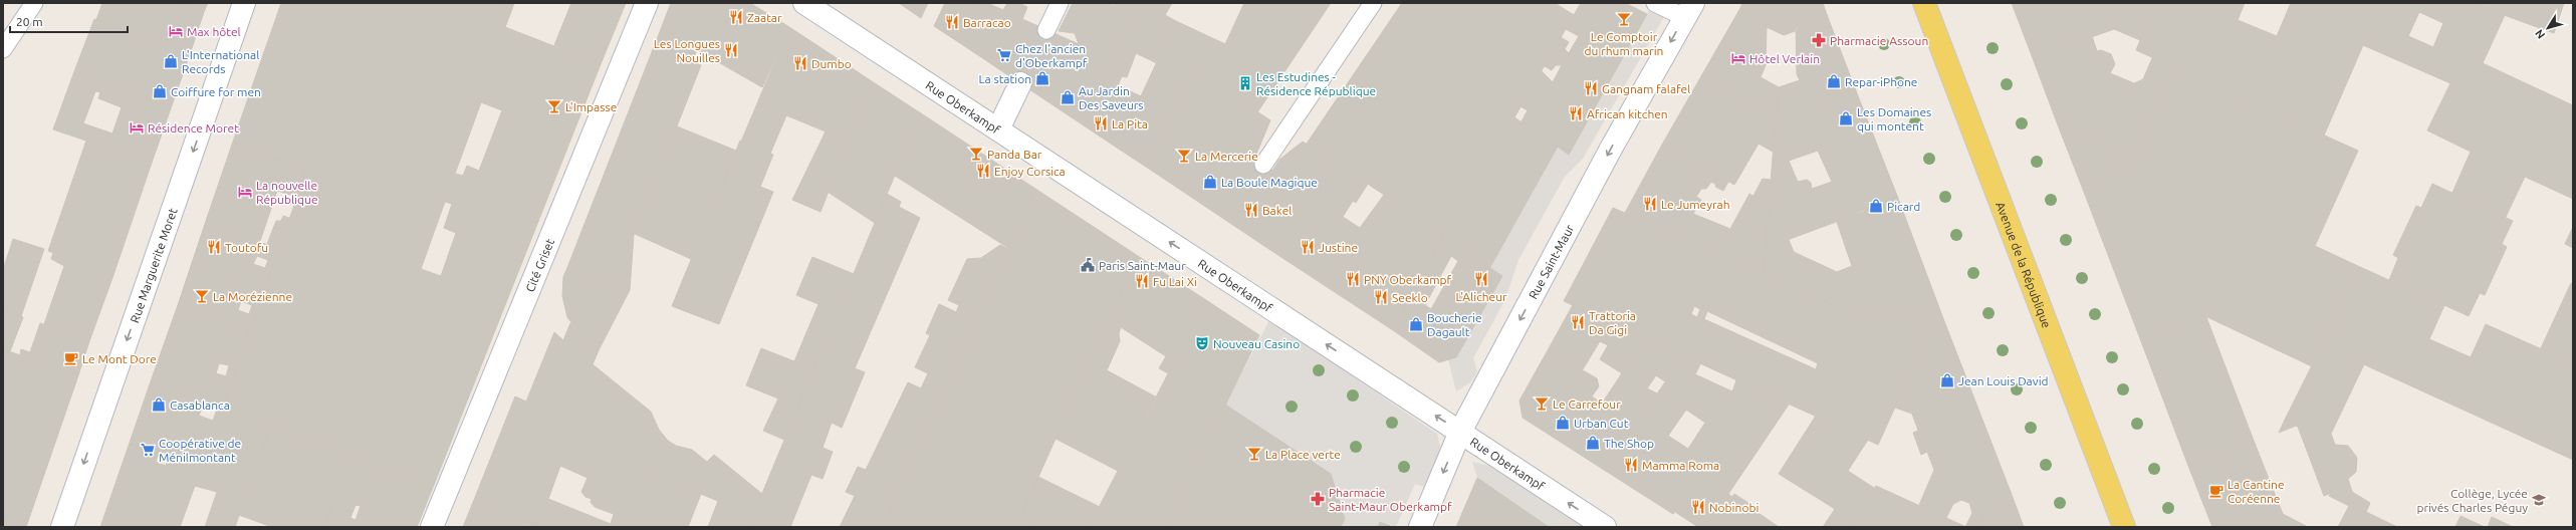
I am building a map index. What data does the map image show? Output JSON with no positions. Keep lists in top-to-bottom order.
{
  "streets": {
    "main road": ["Avenue de la République"],
    "street": [
      "Rue Oberkampf",
      "Rue Saint-Maur",
      "Rue Marguerite Moret",
      "Cité Griset"
    ]
  },
  "crossings": [
    ["Rue Oberkampf", "Rue Saint-Maur"]
  ],
  "one_way": ["Rue Oberkampf", "Rue Saint-Maur", "Rue Marguerite Moret"],
  "places": {
    "restaurant": [
      "Zaatar",
      "Barracao",
      "Les Longues Nouilles",
      "Dumbo",
      "Gangnam falafel",
      "African kitchen",
      "La Pita",
      "Enjoy Corsica",
      "Le Jumeyrah",
      "Bakel",
      "Toutofu",
      "Justine",
      "PNY Oberkampf",
      "L'Alicheur",
      "Fu Lai Xi",
      "Seeklo",
      "Trattoria Da Gigi",
      "Mamma Roma",
      "Nobinobi"
    ],
    "bar": [
      "Le Comptoir du rhum marin",
      "L'Impasse",
      "Panda Bar",
      "La Mercerie",
      "La Morézienne",
      "Le Carrefour",
      "La Place verte"
    ],
    "hotel": [
      "Max hôtel",
      "Hôtel Verlain",
      "Résidence Moret",
      "La nouvelle République"
    ],
    "pharmacy": ["Pharmacie Assoun", "Pharmacie Saint-Maur Oberkampf"],
    "supermarket": ["Chez l'ancien d'Oberkampf", "Coopérative de Ménilmontant"],
    "shop": [
      "L'International Records",
      "La station",
      "Repar-iPhone",
      "Coiffure for men",
      "Au Jardin Des Saveurs",
      "Les Domaines qui montent",
      "La Boule Magique",
      "Picard",
      "Boucherie Dagault",
      "Jean Louis David",
      "Casablanca",
      "Urban Cut",
      "The Shop"
    ],
    "building": ["Les Estudines - Résidence République"],
    "public building": ["Paris Saint-Maur"],
    "theatre": ["Nouveau Casino"],
    "cafe": ["Le Mont Dore", "La Cantine Coréenne"],
    "school or university": ["Collège, Lycée privés Charles Péguy"]
  },
  "scale_bar": "20 m",
  "north": "bottom left"
}
